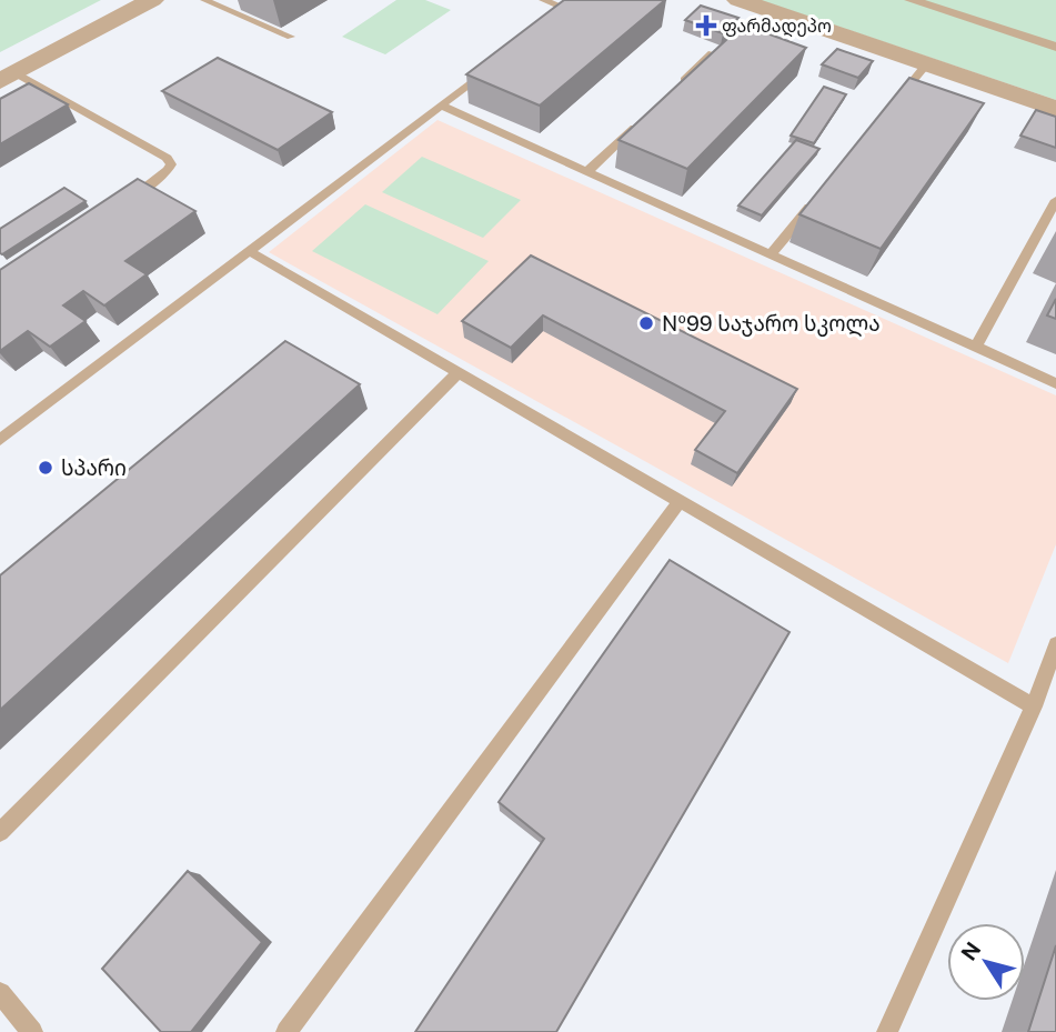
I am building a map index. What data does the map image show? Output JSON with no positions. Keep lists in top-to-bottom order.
{
  "places": {
    "health": ["ფარმადეპო"],
    "other": ["№99 საჯარო სკოლა", "სპარი"]
  },
  "north": "top left"
}
